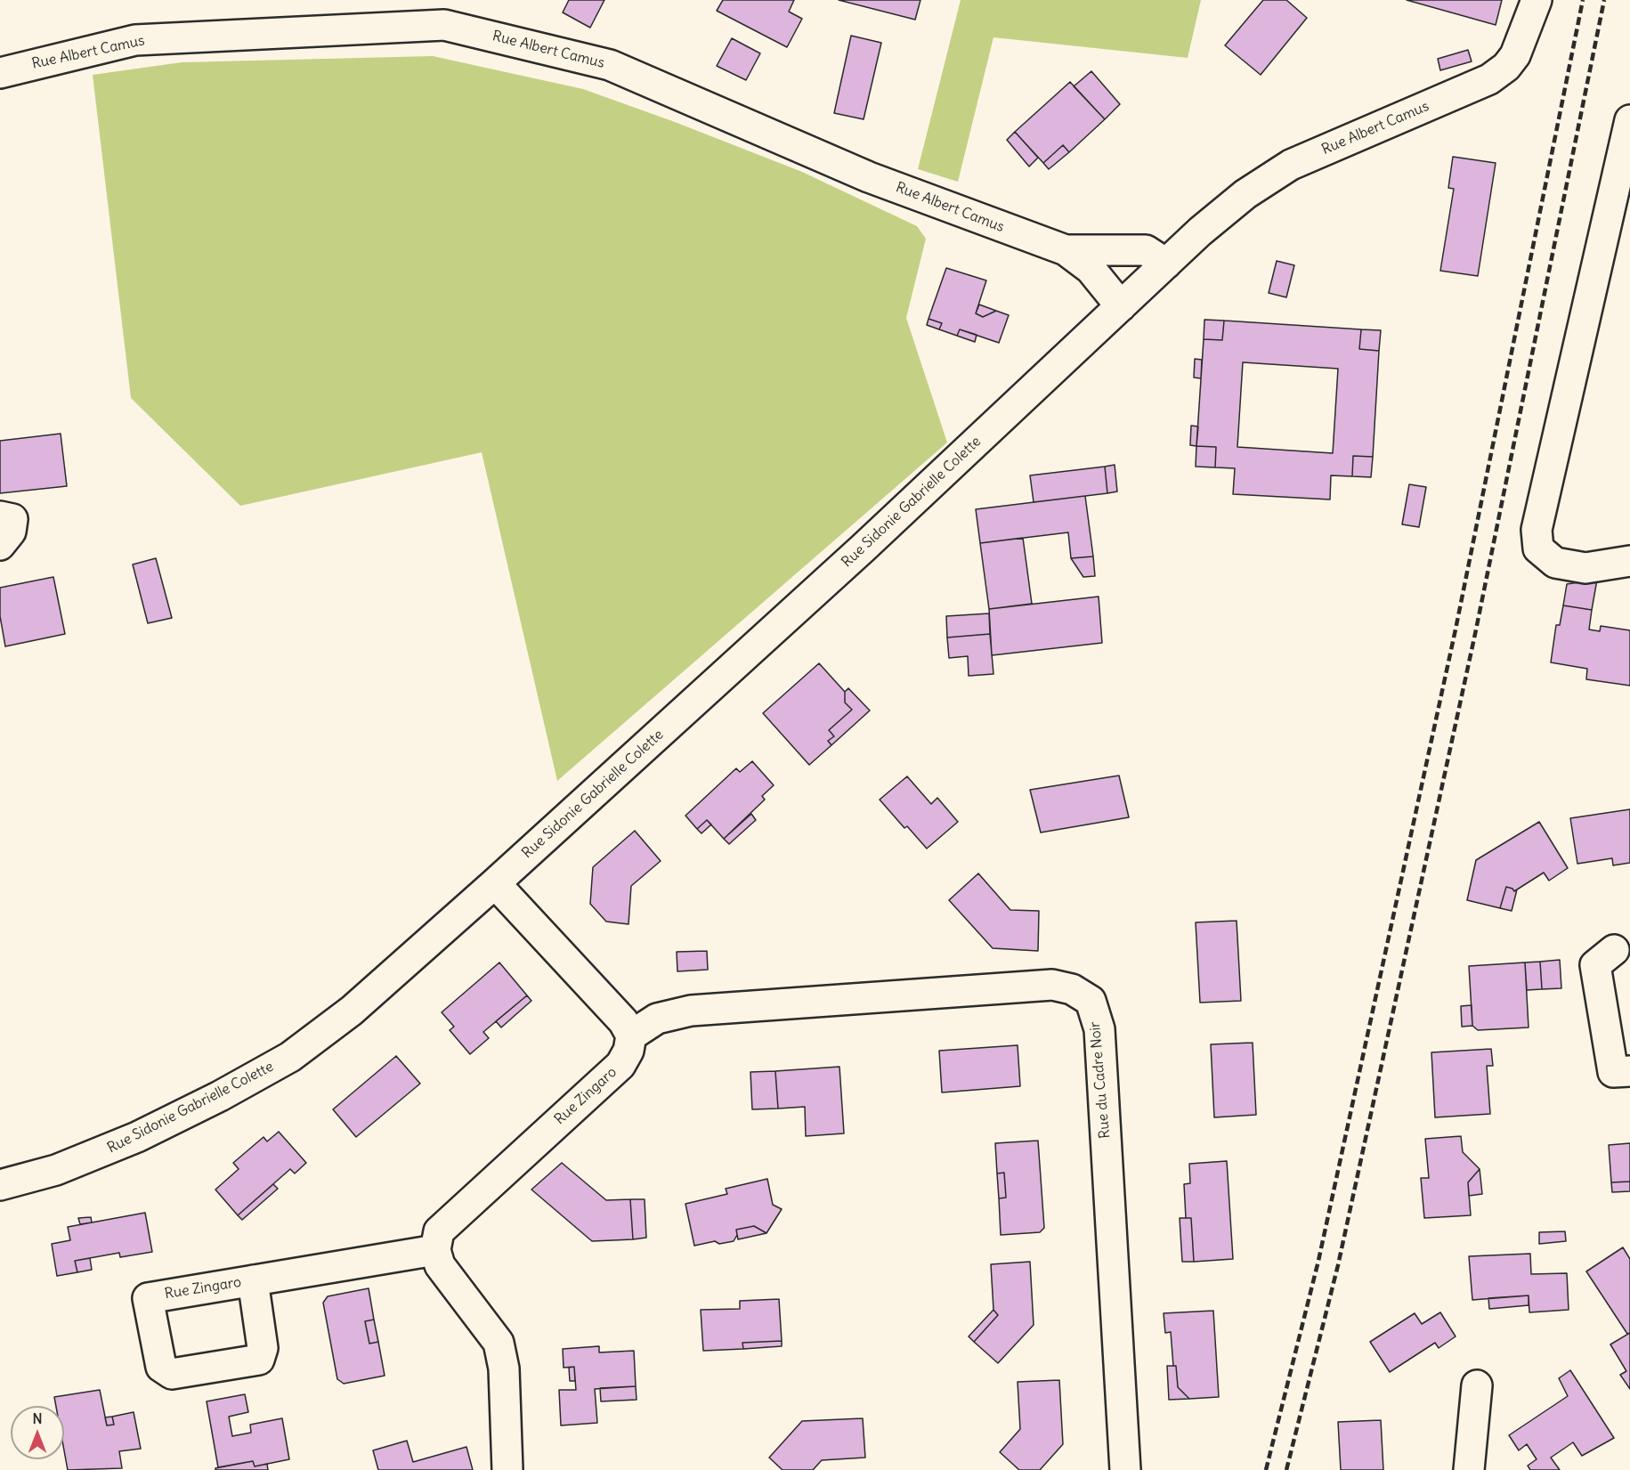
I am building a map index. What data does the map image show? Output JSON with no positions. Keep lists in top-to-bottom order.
{
  "streets": {
    "street": [
      "Rue Albert Camus",
      "Rue Sidonie Gabrielle Colette",
      "Rue du Cadre Noir",
      "Rue Zingaro"
    ]
  },
  "crossings": [
    ["Rue Albert Camus", "Rue Sidonie Gabrielle Colette"],
    ["Rue du Cadre Noir", "Rue Zingaro"]
  ],
  "north": "top"
}
